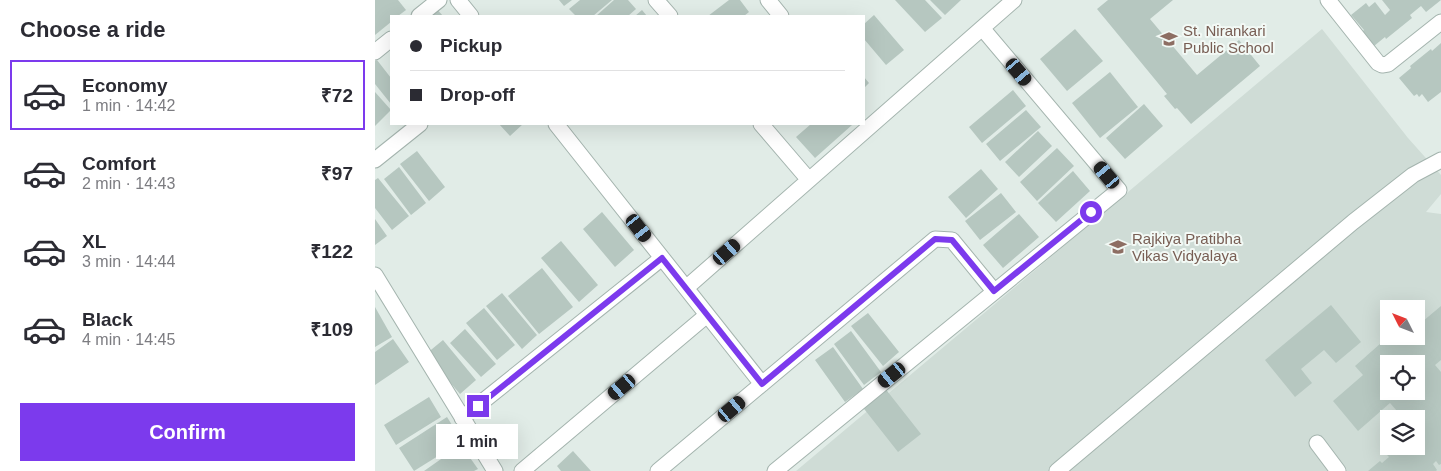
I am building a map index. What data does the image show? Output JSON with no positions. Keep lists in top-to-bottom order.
{
  "places": {
    "school or university": ["St. Nirankari Public School", "Rajkiya Pratibha Vikas Vidyalaya"]
  },
  "north": "top left",
  "page": {
    "heading": "Choose a ride",
    "banner": ["Pickup", "Drop-off"],
    "list": [
      {
        "name": "Economy",
        "note": "1 min · 14:42",
        "value": "₹72"
      },
      {
        "name": "Comfort",
        "note": "2 min · 14:43",
        "value": "₹97"
      },
      {
        "name": "XL",
        "note": "3 min · 14:44",
        "value": "₹122"
      },
      {
        "name": "Black",
        "note": "4 min · 14:45",
        "value": "₹109"
      }
    ],
    "buttons": "Confirm",
    "bubble": "1 min"
  }
}
